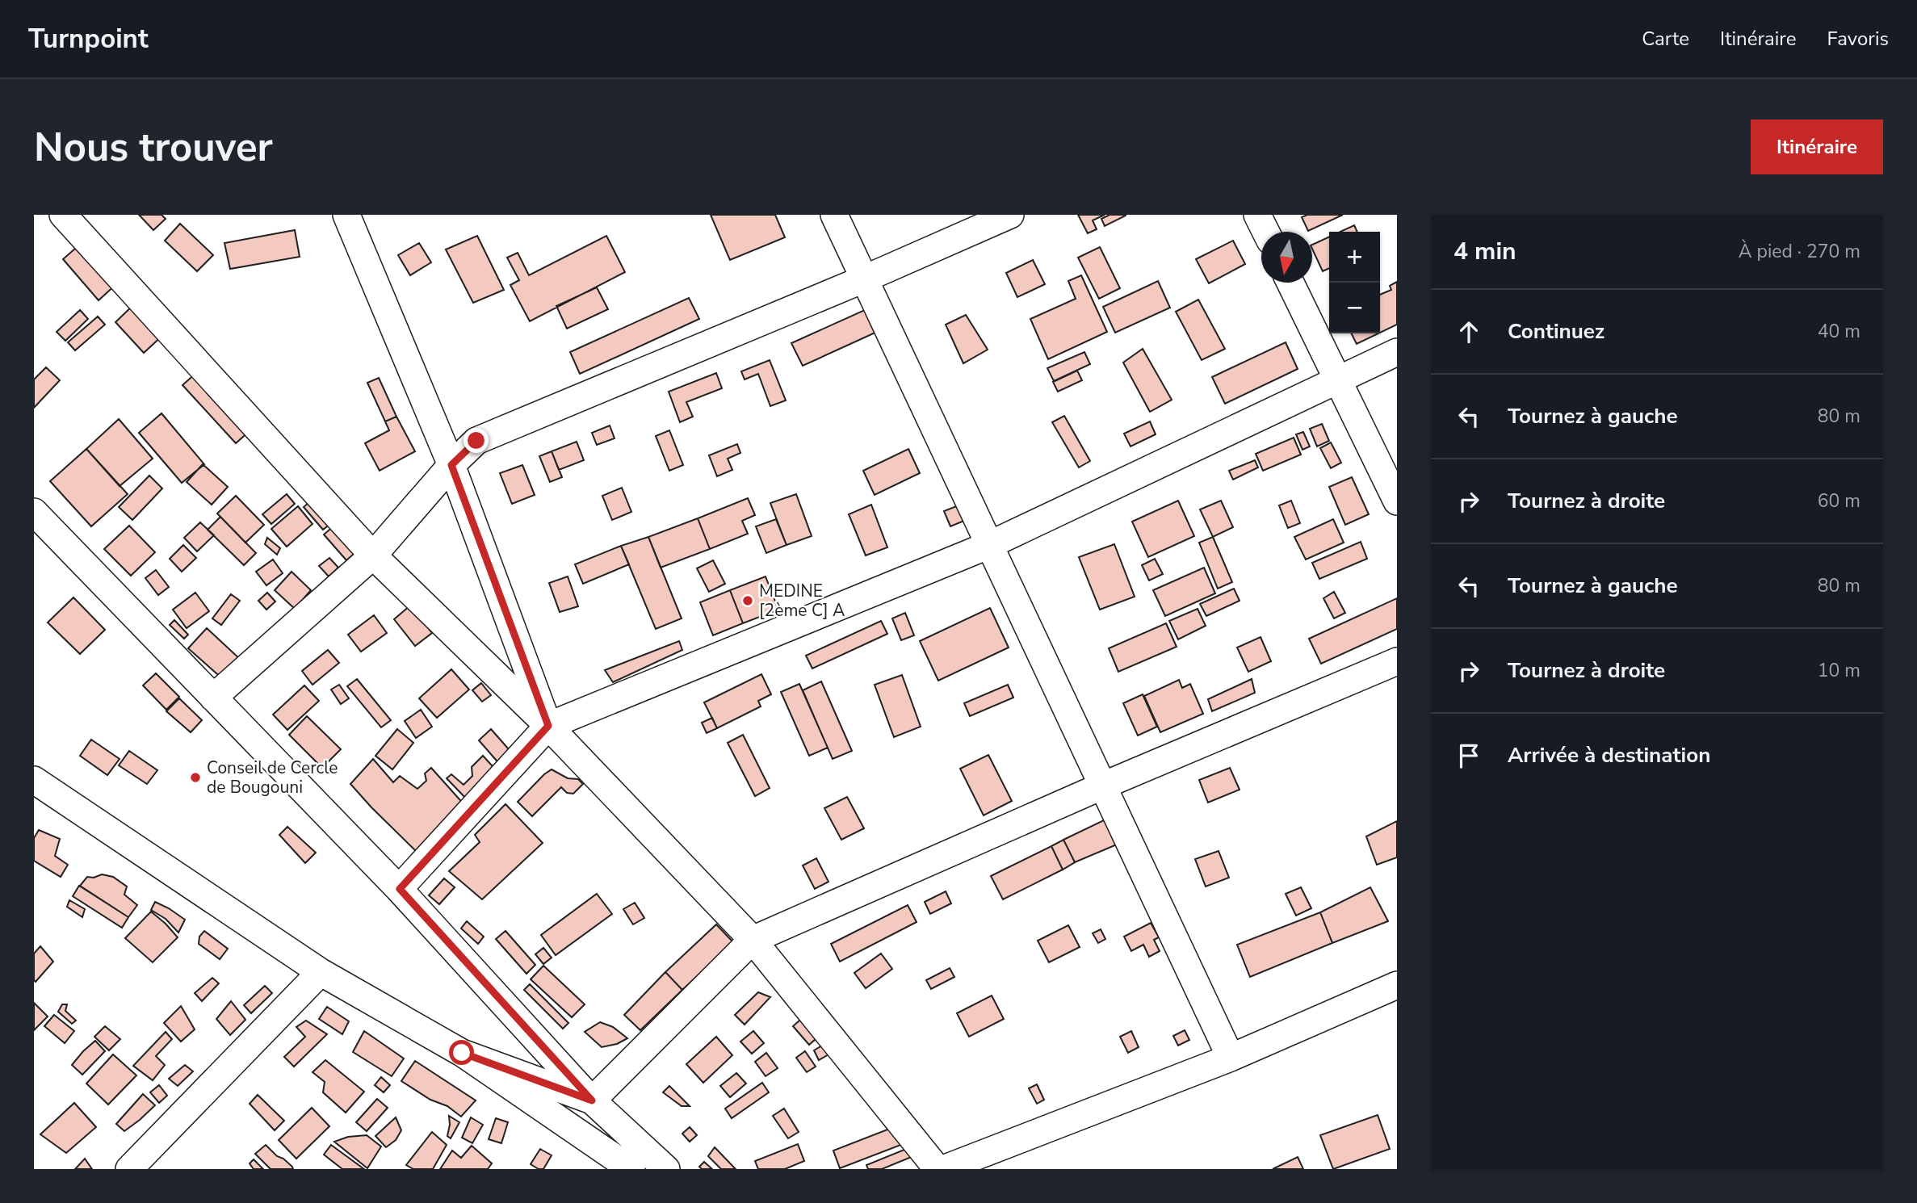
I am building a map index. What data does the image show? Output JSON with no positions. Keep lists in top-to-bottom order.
{
  "places": ["MEDINE [2ème C] A", "Conseil de Cercle de Bougouni"],
  "north": "bottom",
  "page": {
    "header": "Turnpoint",
    "nav": ["Carte", "Itinéraire", "Favoris"],
    "buttons": "Itinéraire",
    "title": "Nous trouver",
    "heading": ["4 min", "À pied · 270 m"],
    "map_buttons": ["+", "−"],
    "list": [
      ["Continuez", "40 m"],
      ["Tournez à gauche", "80 m"],
      ["Tournez à droite", "60 m"],
      ["Tournez à gauche", "80 m"],
      ["Tournez à droite", "10 m"],
      "Arrivée à destination"
    ]
  }
}
